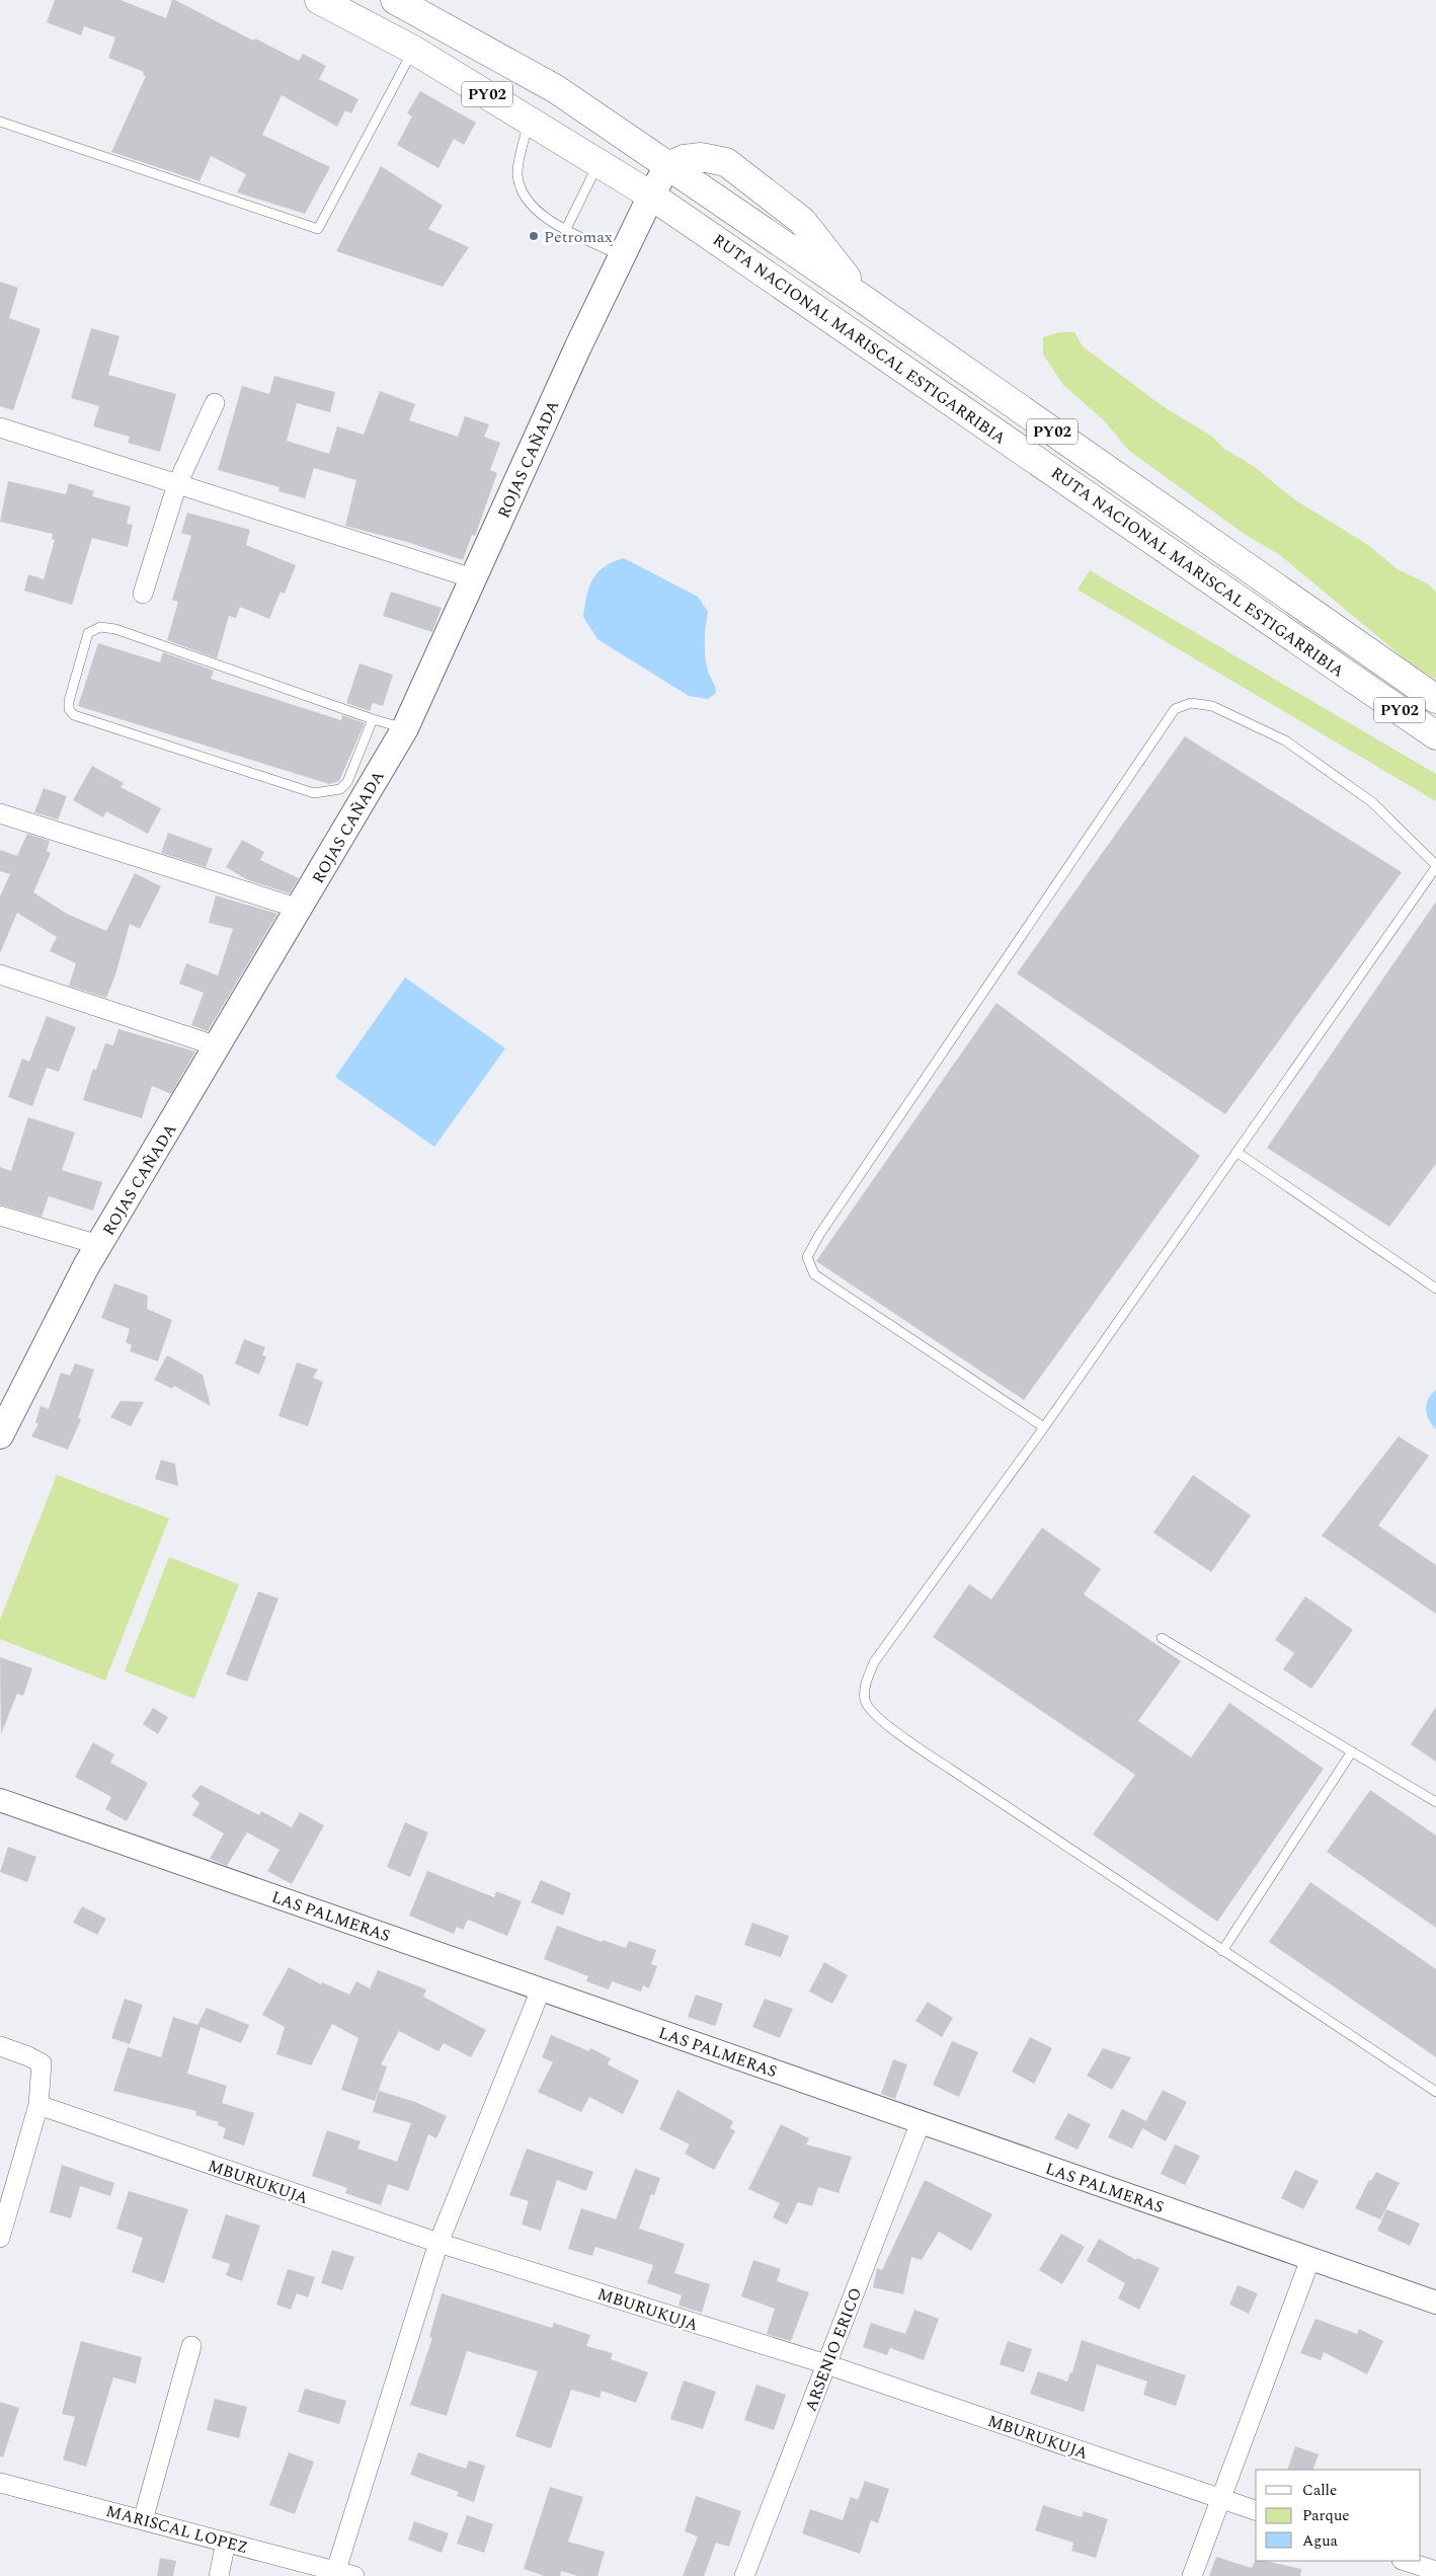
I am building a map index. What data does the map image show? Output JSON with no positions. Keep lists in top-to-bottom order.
{
  "streets": {
    "highway": ["PY02", "RUTA NACIONAL MARISCAL ESTIGARRIBIA"],
    "main road": ["ROJAS CAÑADA"],
    "street": [
      "LAS PALMERAS",
      "MBURUKUJA",
      "ARSENIO ERICO",
      "MARISCAL LOPEZ"
    ]
  },
  "crossings": [
    ["RUTA NACIONAL MARISCAL ESTIGARRIBIA", "ROJAS CAÑADA"],
    ["LAS PALMERAS", "ARSENIO ERICO"],
    ["MBURUKUJA", "ARSENIO ERICO"]
  ],
  "places": ["Petromax"],
  "legend": ["Calle", "Parque", "Agua"]
}
